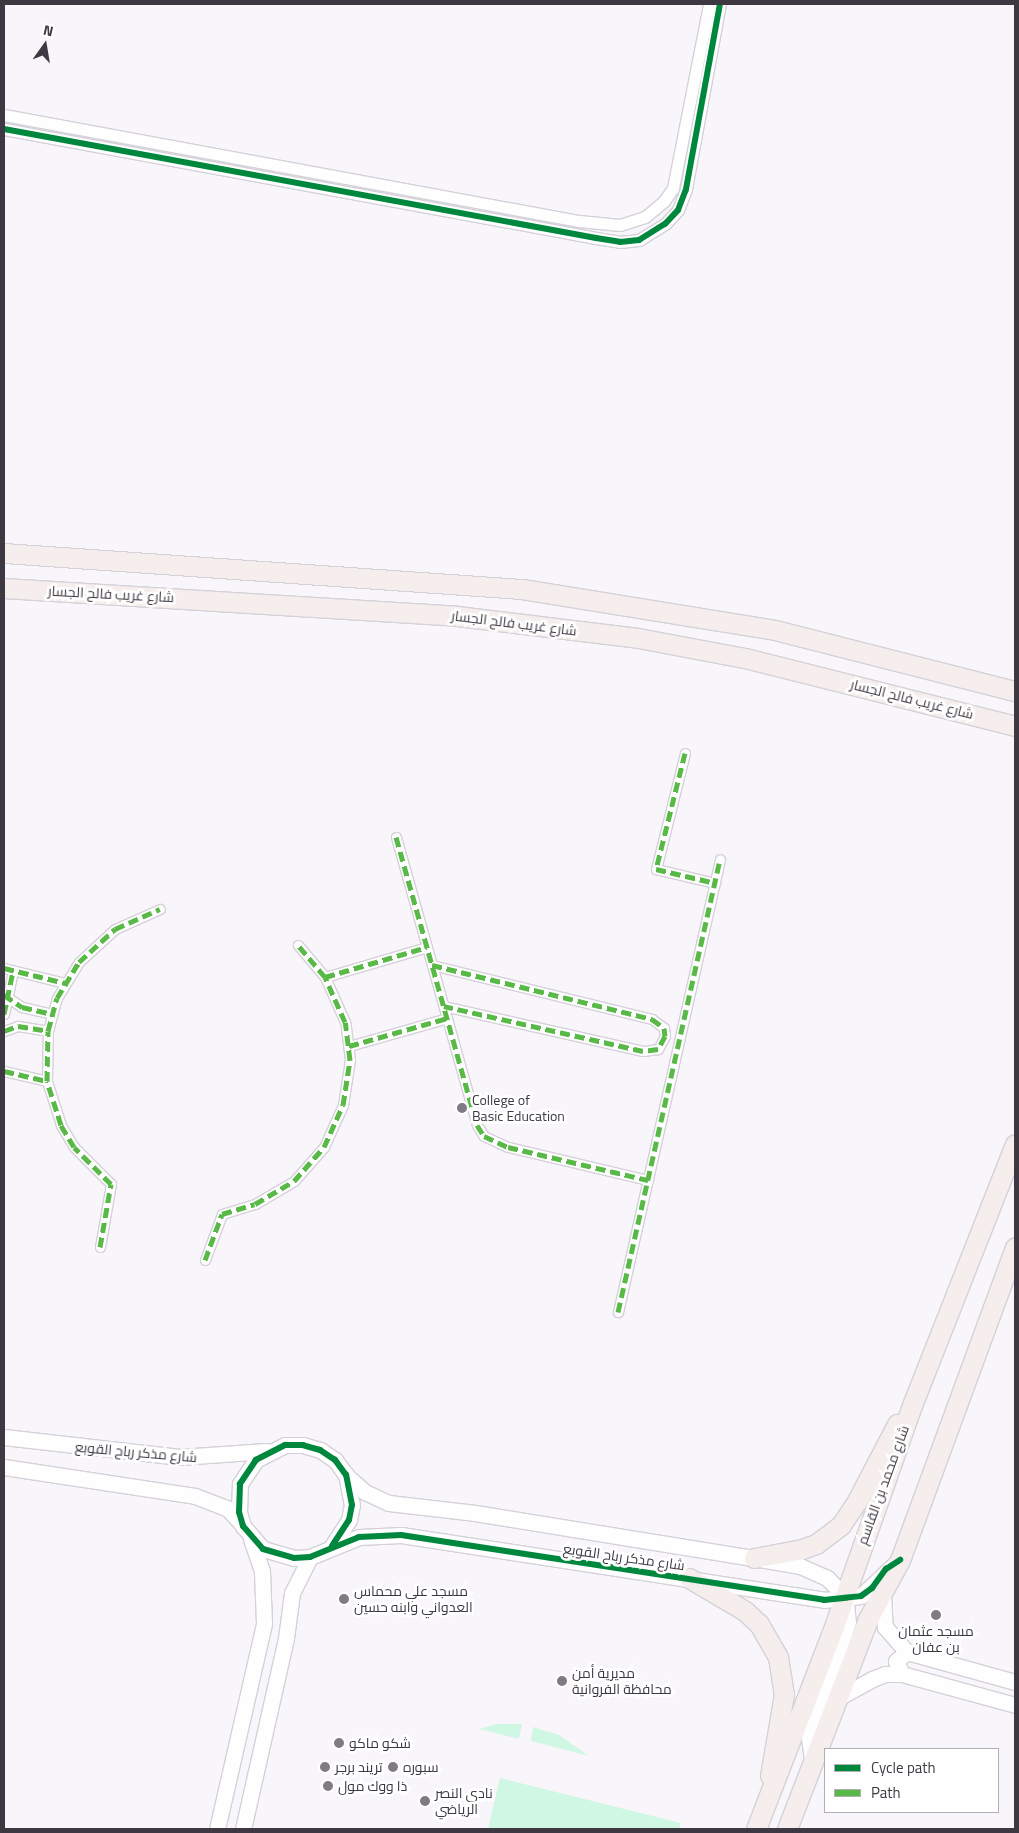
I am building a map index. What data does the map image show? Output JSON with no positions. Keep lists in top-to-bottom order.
{
  "streets": {
    "main road": ["شارع غريب فالح الجسار", "شارع محمد بن القاسم"],
    "street": ["شارع مذكر رباح القوبع"]
  },
  "crossings": [
    ["شارع مذكر رباح القوبع", "شارع محمد بن القاسم"]
  ],
  "places": [
    "College of Basic Education",
    "مسجد علي محماس العدواني وابنه حسين",
    "مسجد عثمان بن عفان",
    "مديرية أمن محافظة الفروانية",
    "شكو ماكو",
    "تريند برجر",
    "سبوره",
    "ذا ووك مول",
    "نادي النصر الرياضي"
  ],
  "legend": ["Cycle path", "Path"],
  "north": "top"
}
